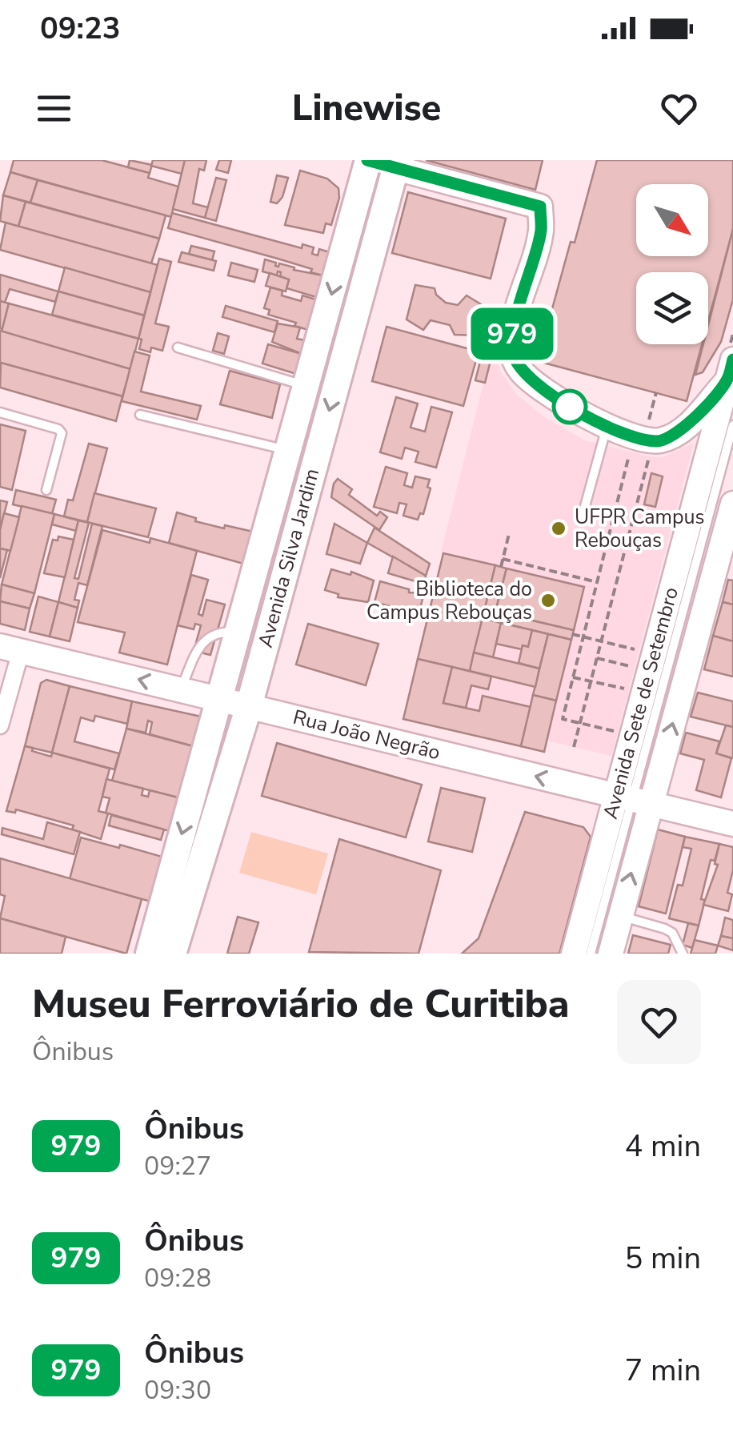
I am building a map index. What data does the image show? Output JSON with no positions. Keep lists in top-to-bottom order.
{
  "streets": {
    "main road": ["Avenida Silva Jardim", "Avenida Sete de Setembro", "Rua João Negrão"]
  },
  "crossings": [
    ["Avenida Silva Jardim", "Rua João Negrão"],
    ["Avenida Sete de Setembro", "Rua João Negrão"]
  ],
  "one_way": ["Rua João Negrão"],
  "places": ["UFPR Campus Rebouças", "Biblioteca do Campus Rebouças"],
  "lines": ["bus line 979"],
  "north": "bottom right",
  "page": {
    "status": "09:23",
    "header": "Linewise",
    "on_map": "979",
    "heading": ["Museu Ferroviário de Curitiba", "Ônibus"],
    "list": [
      {
        "mark": "979",
        "name": "Ônibus",
        "note": "09:27",
        "value": "4 min"
      },
      {
        "mark": "979",
        "name": "Ônibus",
        "note": "09:28",
        "value": "5 min"
      },
      {
        "mark": "979",
        "name": "Ônibus",
        "note": "09:30",
        "value": "7 min"
      }
    ]
  }
}
